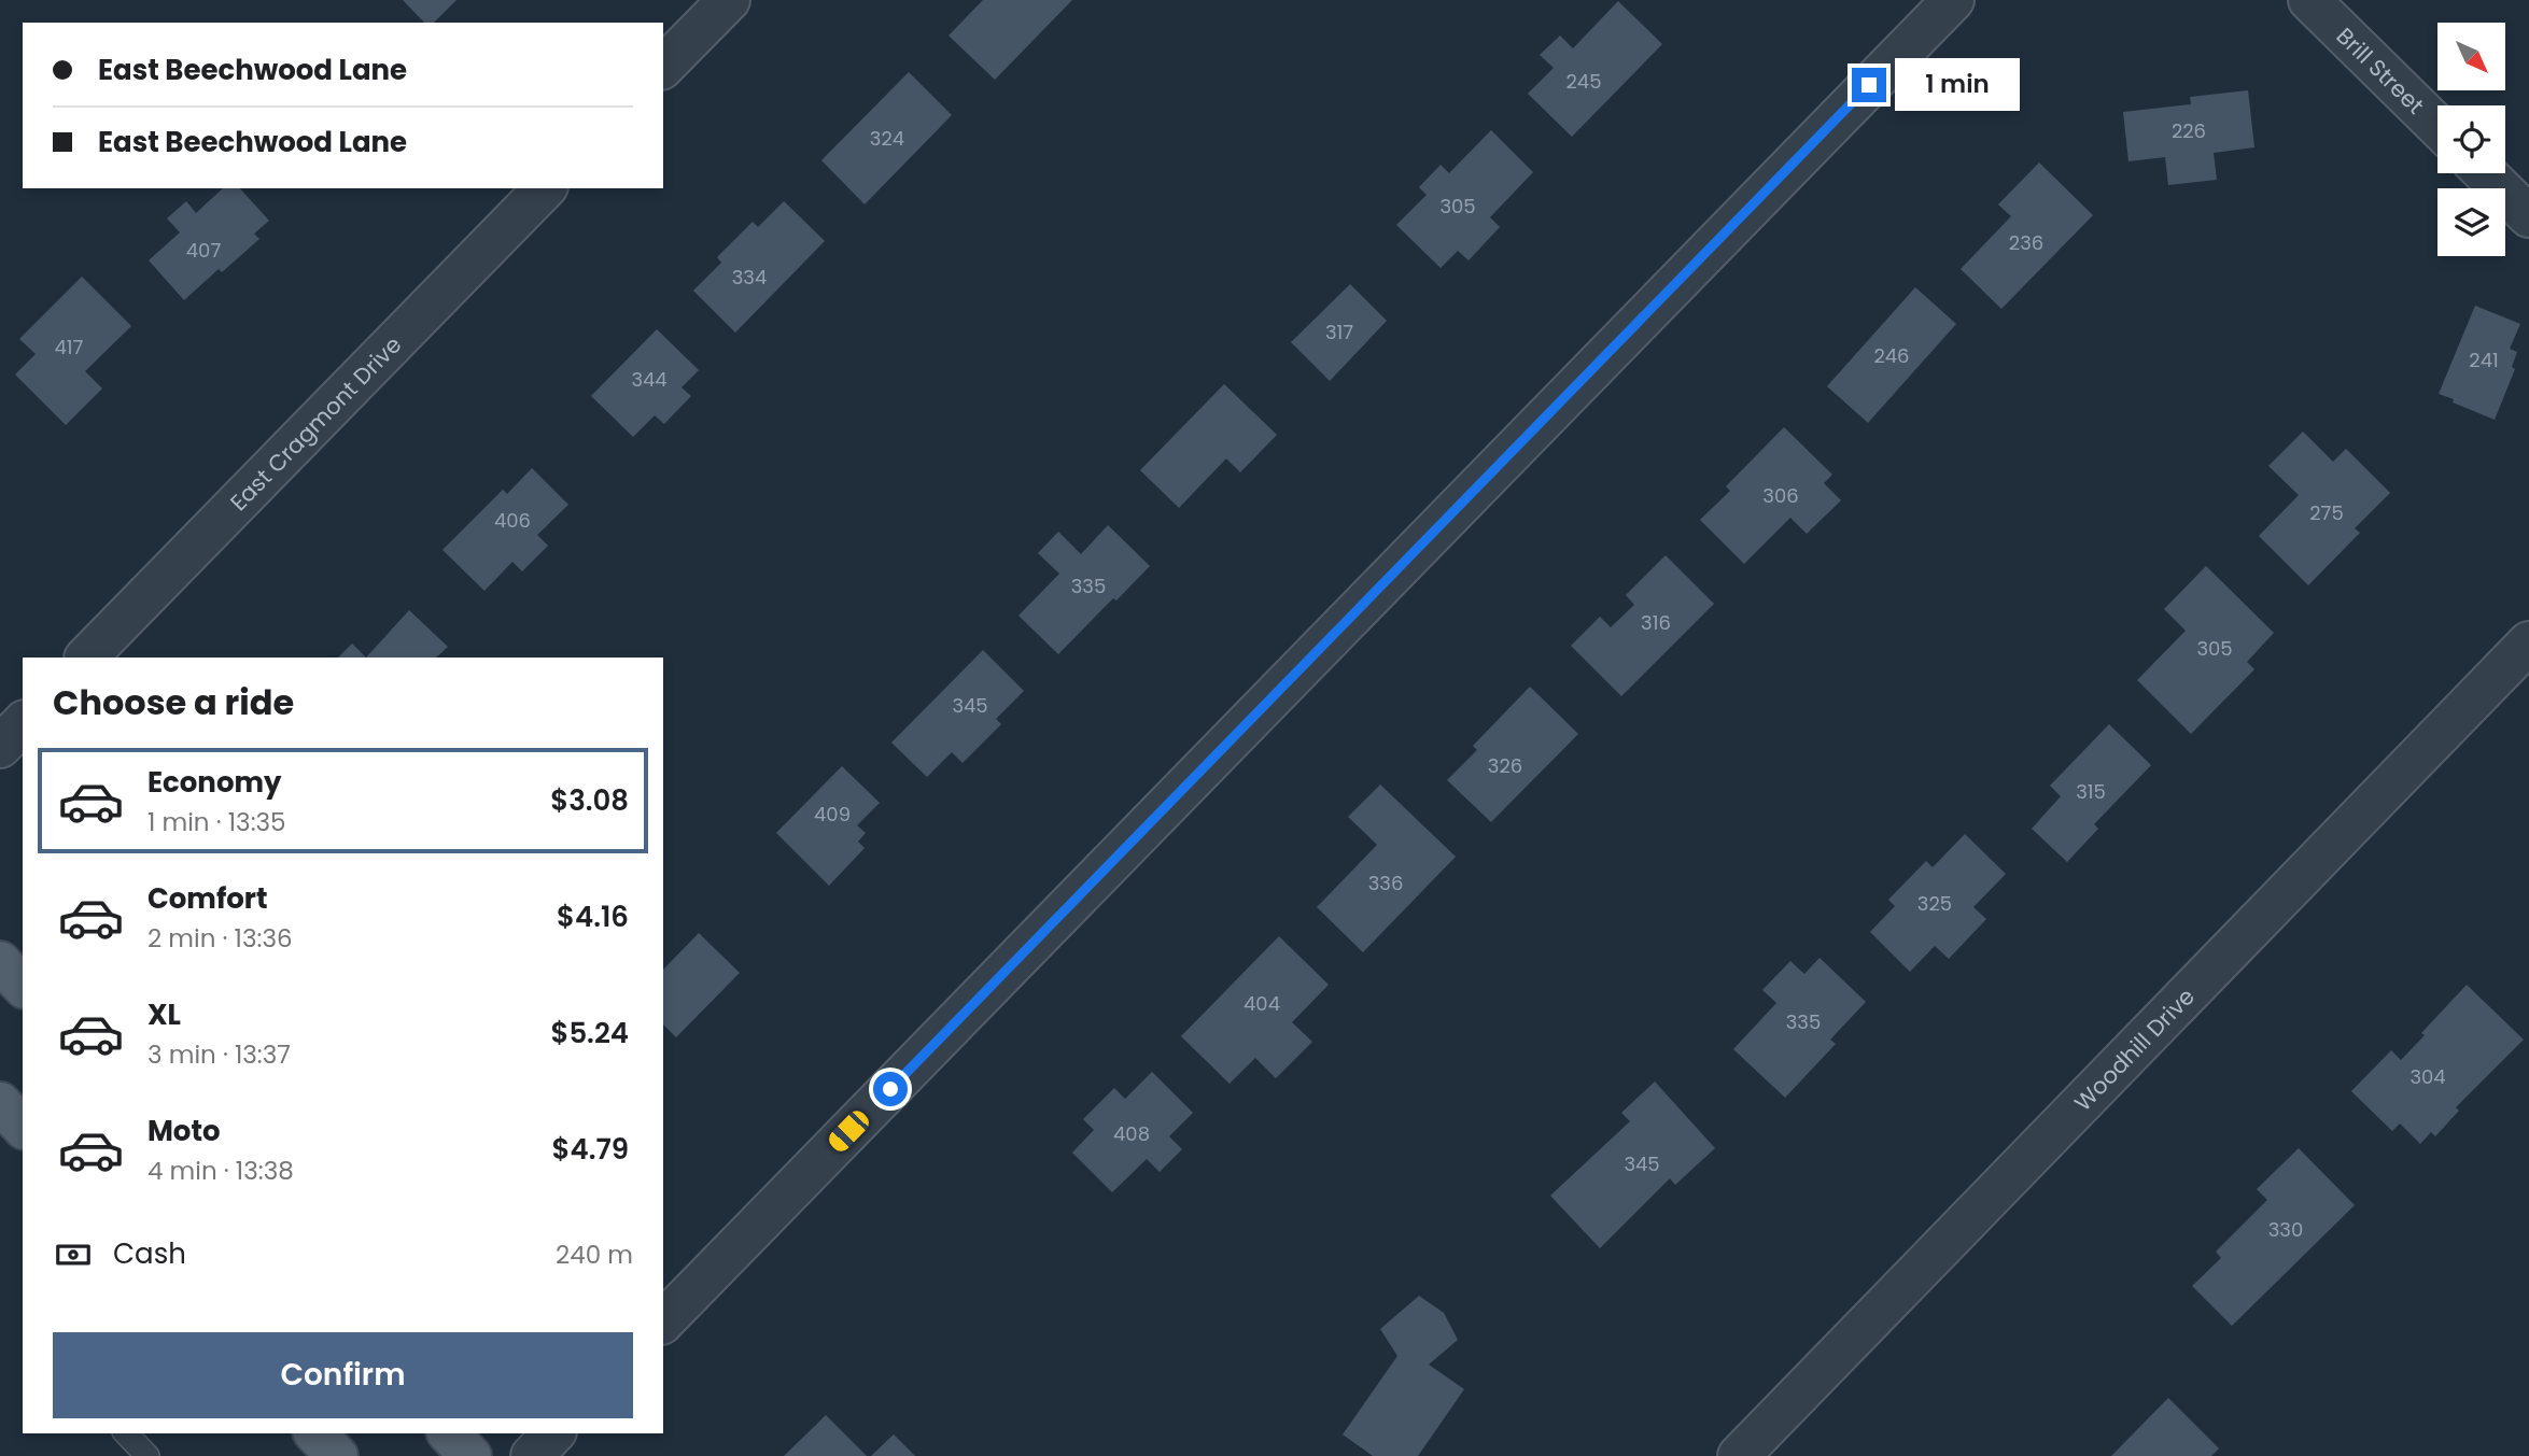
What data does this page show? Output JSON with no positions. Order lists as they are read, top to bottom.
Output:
{
  "streets": {
    "street": ["Brill Street", "East Cragmont Drive", "Woodhill Drive"]
  },
  "house_numbers": [
    "245",
    "226",
    "324",
    "305",
    "236",
    "407",
    "334",
    "317",
    "417",
    "246",
    "241",
    "344",
    "306",
    "275",
    "406",
    "335",
    "316",
    "305",
    "345",
    "326",
    "315",
    "409",
    "336",
    "325",
    "404",
    "335",
    "304",
    "408",
    "345",
    "330"
  ],
  "north": "bottom right",
  "page": {
    "banner": ["East Beechwood Lane", "East Beechwood Lane"],
    "bubble": "1 min",
    "heading": "Choose a ride",
    "list": [
      {
        "name": "Economy",
        "note": "1 min · 13:35",
        "value": "$3.08"
      },
      {
        "name": "Comfort",
        "note": "2 min · 13:36",
        "value": "$4.16"
      },
      {
        "name": "XL",
        "note": "3 min · 13:37",
        "value": "$5.24"
      },
      {
        "name": "Moto",
        "note": "4 min · 13:38",
        "value": "$4.79"
      }
    ],
    "pay": ["Cash", "240 m"],
    "buttons": "Confirm"
  }
}
